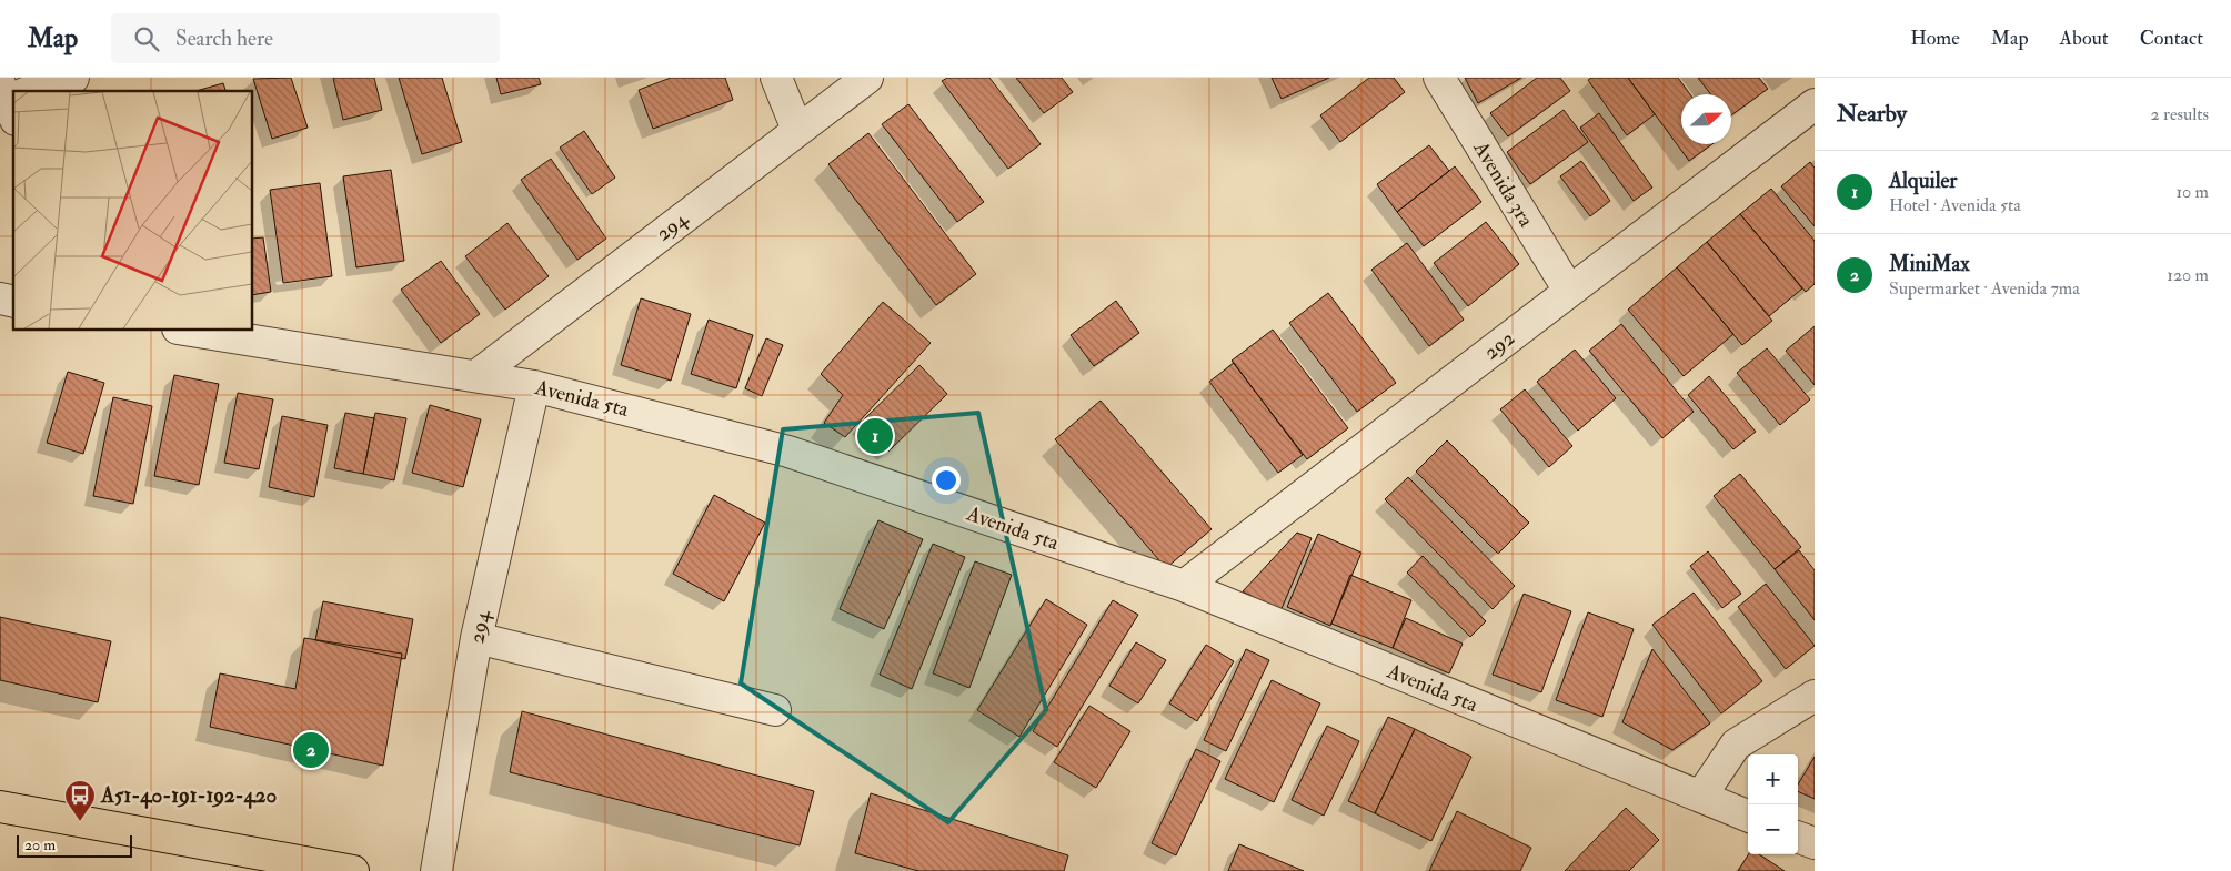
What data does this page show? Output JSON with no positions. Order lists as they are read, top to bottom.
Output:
{
  "streets": {
    "street": [
      "Avenida 3ra",
      "294",
      "292",
      "Avenida 5ta"
    ]
  },
  "crossings": [
    ["Avenida 3ra", "292"],
    ["294", "Avenida 5ta"],
    ["292", "Avenida 5ta"]
  ],
  "places": {
    "bus stop": ["A51-40-191-192-420"]
  },
  "scale_bar": "20 m",
  "north": "right",
  "page": {
    "header": "Map",
    "search": "Search here",
    "nav": [
      "Home",
      "Map",
      "About",
      "Contact"
    ],
    "heading": ["Nearby", "2 results"],
    "list": [
      {
        "mark": "1",
        "name": "Alquiler",
        "note": "Hotel · Avenida 5ta",
        "value": "10 m"
      },
      {
        "mark": "2",
        "name": "MiniMax",
        "note": "Supermarket · Avenida 7ma",
        "value": "120 m"
      }
    ],
    "pins": ["1", "2"],
    "map_buttons": ["+", "−"],
    "scale": "20 m"
  }
}
